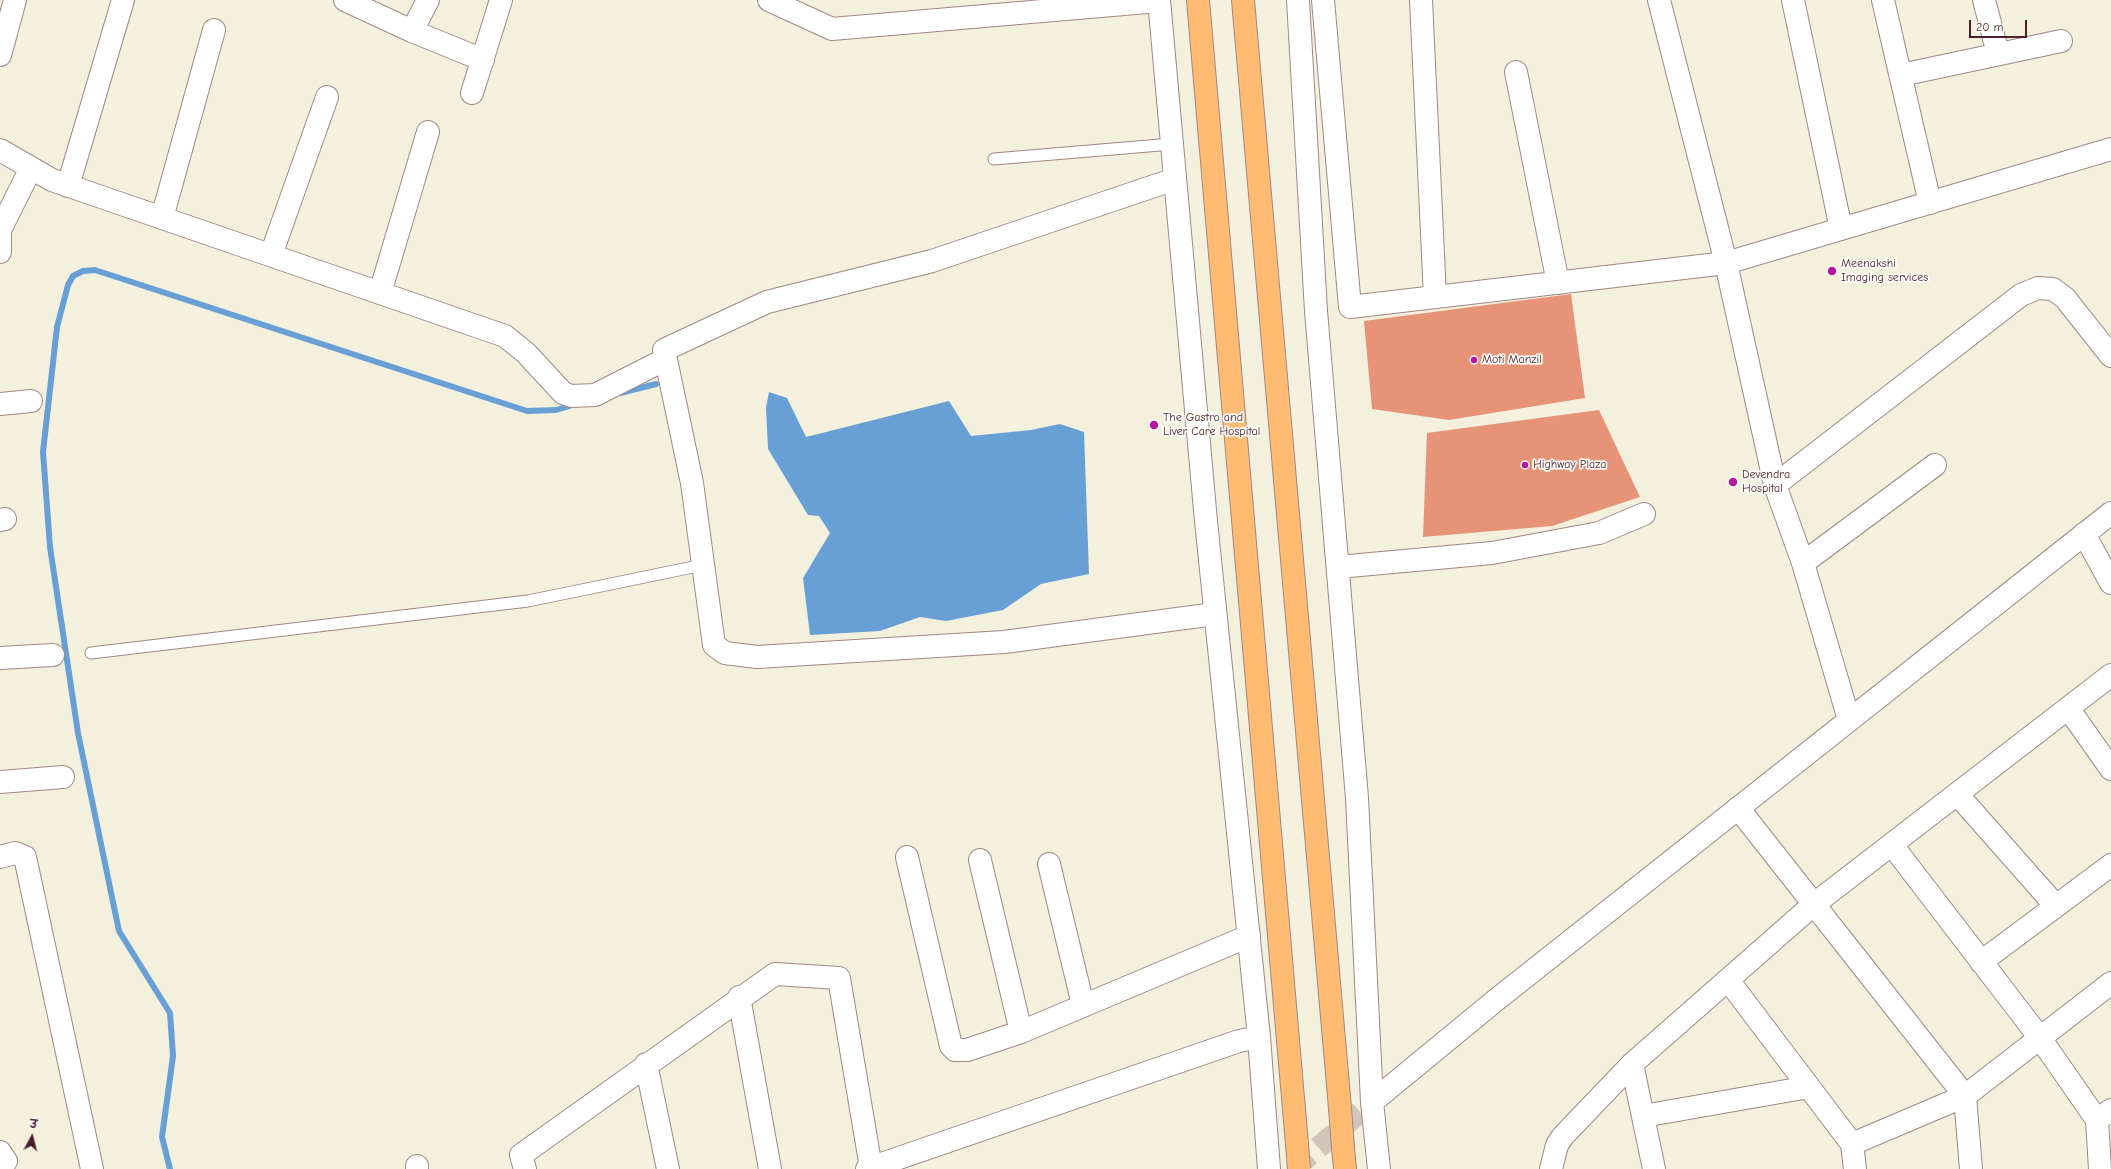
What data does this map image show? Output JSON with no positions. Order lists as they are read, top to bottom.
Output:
{
  "places": [
    "Meenakshi Imaging services",
    "Moti Manzil",
    "The Gastro and Liver Care Hospital",
    "Highway Plaza",
    "Devendra Hospital"
  ],
  "scale_bar": "20 m",
  "north": "top"
}
